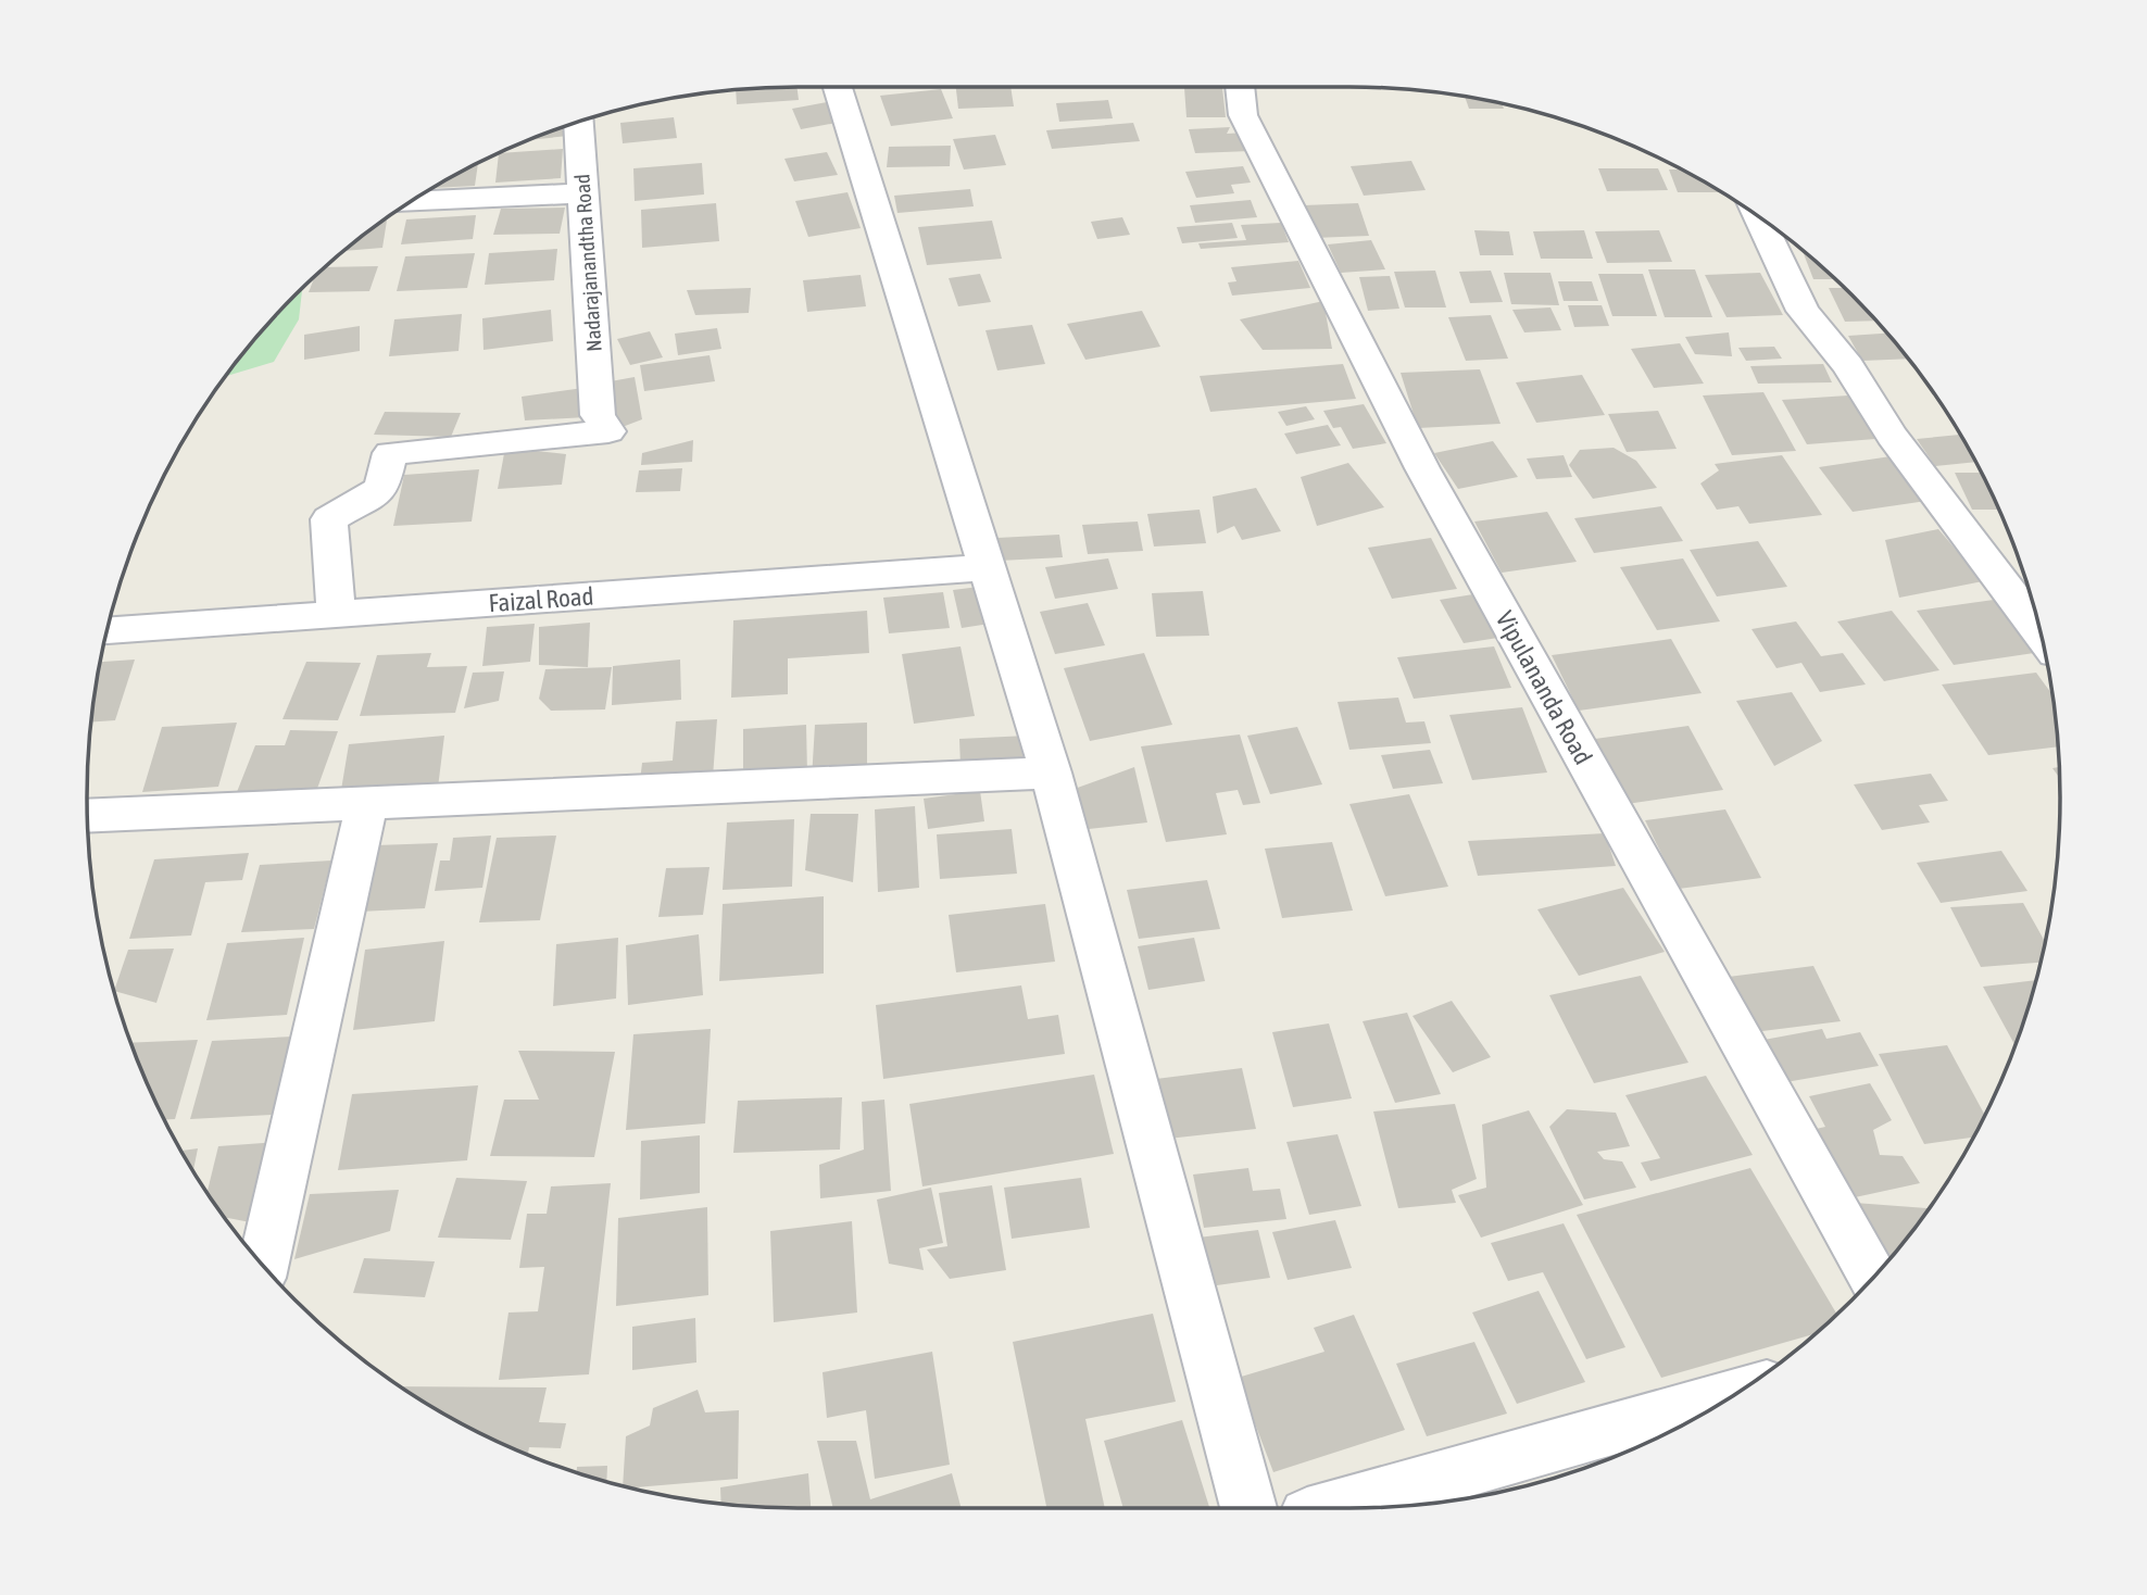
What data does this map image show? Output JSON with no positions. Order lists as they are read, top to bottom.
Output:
{
  "streets": {
    "street": ["Nadarajanandtha Road", "Faizal Road", "Vipulananda Road"]
  },
  "crossings": [
    ["Nadarajanandtha Road", "Faizal Road"]
  ]
}
